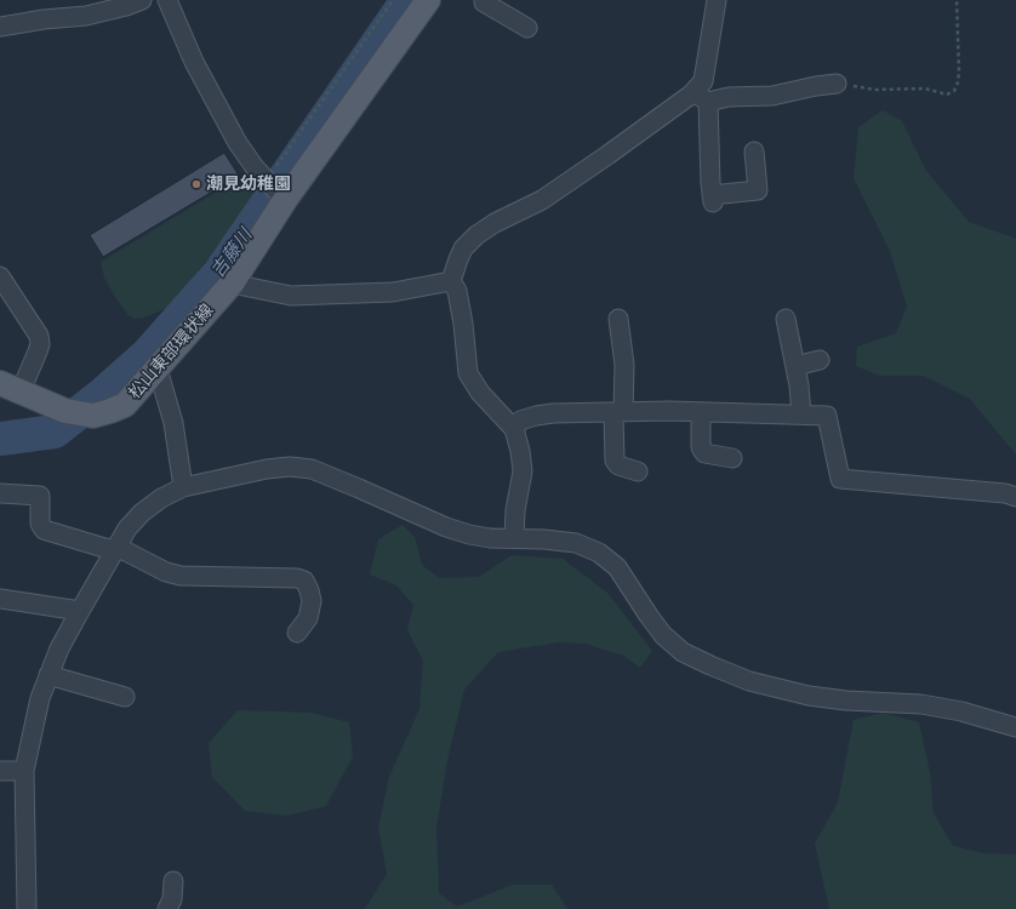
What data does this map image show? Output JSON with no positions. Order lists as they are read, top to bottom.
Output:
{
  "streets": {
    "main road": ["松山東部環状線"]
  },
  "water": ["吉藤川"],
  "places": ["潮見幼稚園"]
}
